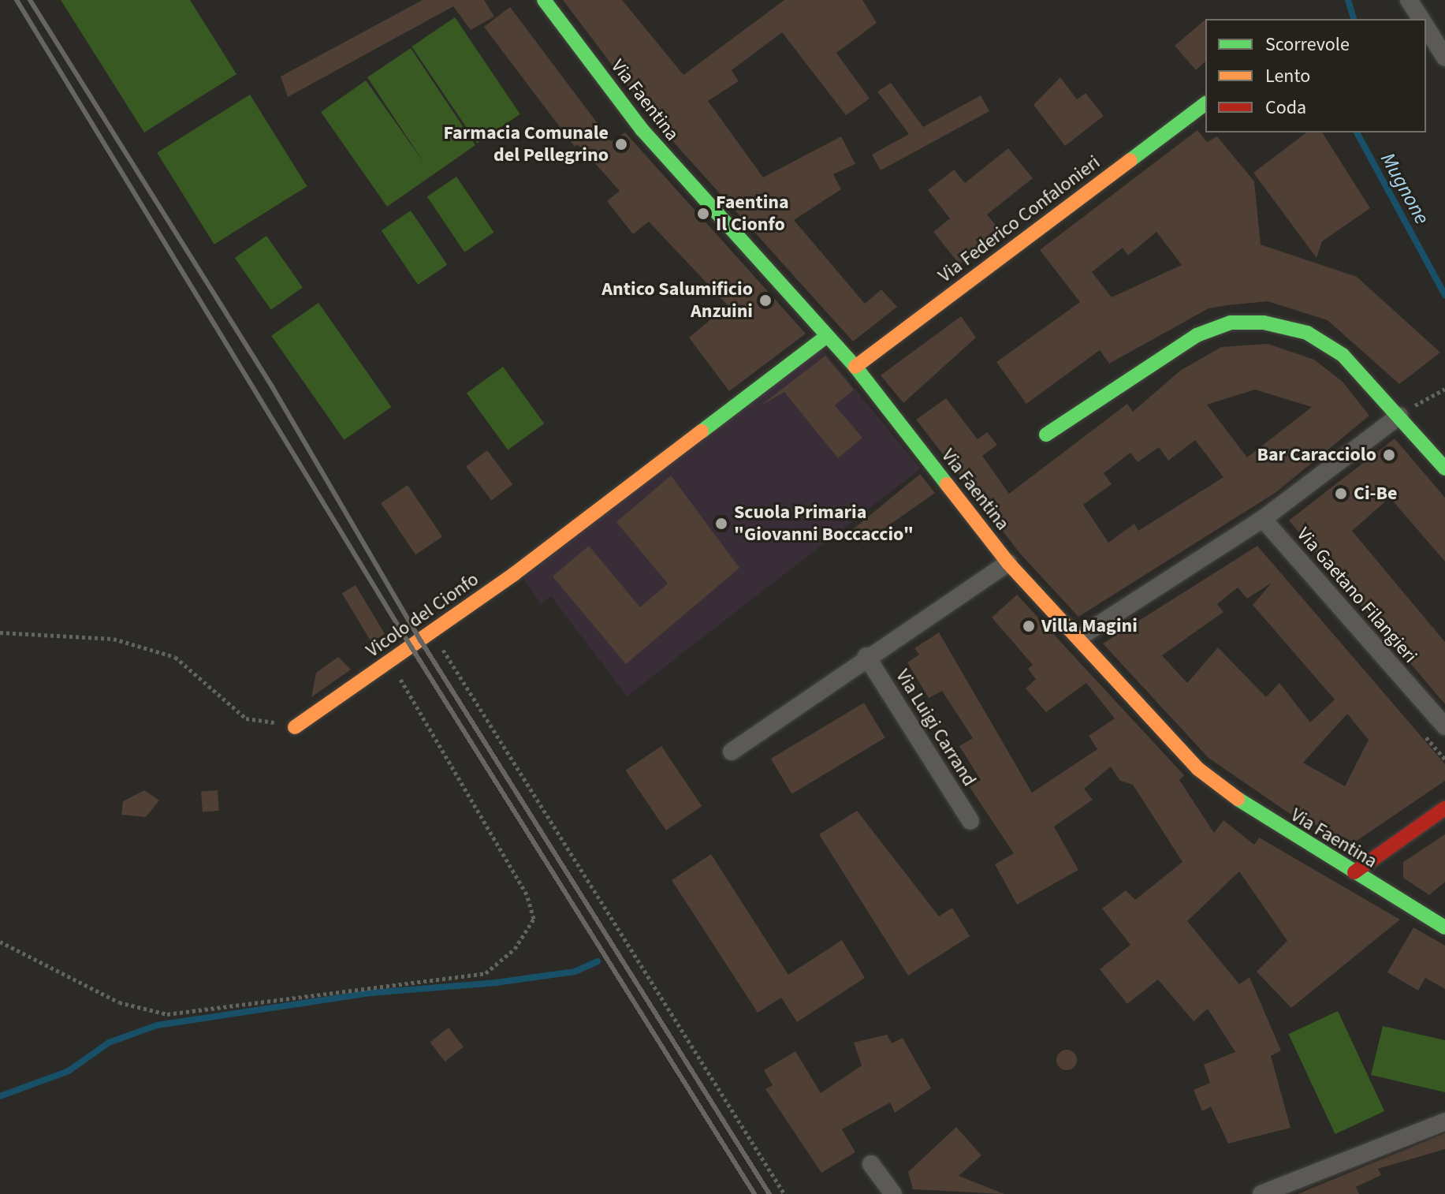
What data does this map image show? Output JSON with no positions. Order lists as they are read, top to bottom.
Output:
{
  "streets": {
    "street": [
      "Via Faentina",
      "Via Federico Confalonieri",
      "Via Gaetano Filangieri",
      "Vicolo del Cionfo",
      "Via Luigi Carrand"
    ]
  },
  "crossings": [
    ["Via Faentina", "Via Federico Confalonieri"],
    ["Via Faentina", "Vicolo del Cionfo"]
  ],
  "water": ["Mugnone"],
  "places": [
    "Farmacia Comunale del Pellegrino",
    "Faentina Il Cionfo",
    "Antico Salumificio Anzuini",
    "Bar Caracciolo",
    "Ci-Be",
    "Scuola Primaria \"Giovanni Boccaccio\"",
    "Villa Magini"
  ],
  "legend": ["Scorrevole", "Lento", "Coda"]
}
